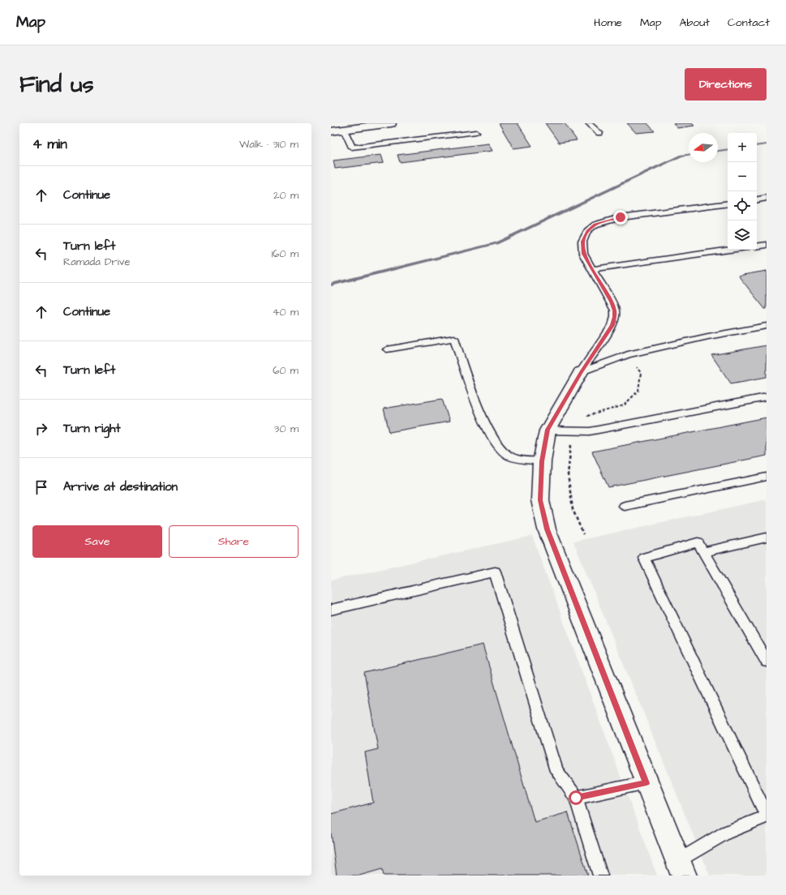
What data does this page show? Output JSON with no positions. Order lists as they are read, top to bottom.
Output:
{
  "north": "left",
  "page": {
    "header": "Map",
    "nav": [
      "Home",
      "Map",
      "About",
      "Contact"
    ],
    "buttons": [
      "Directions",
      ["Save", "Share"]
    ],
    "title": "Find us",
    "heading": ["4 min", "Walk · 310 m"],
    "map_buttons": ["+", "−"],
    "list": [
      ["Continue", "20 m"],
      ["Turn left", "Ramada Drive", "160 m"],
      ["Continue", "40 m"],
      ["Turn left", "60 m"],
      ["Turn right", "30 m"],
      "Arrive at destination"
    ]
  }
}
